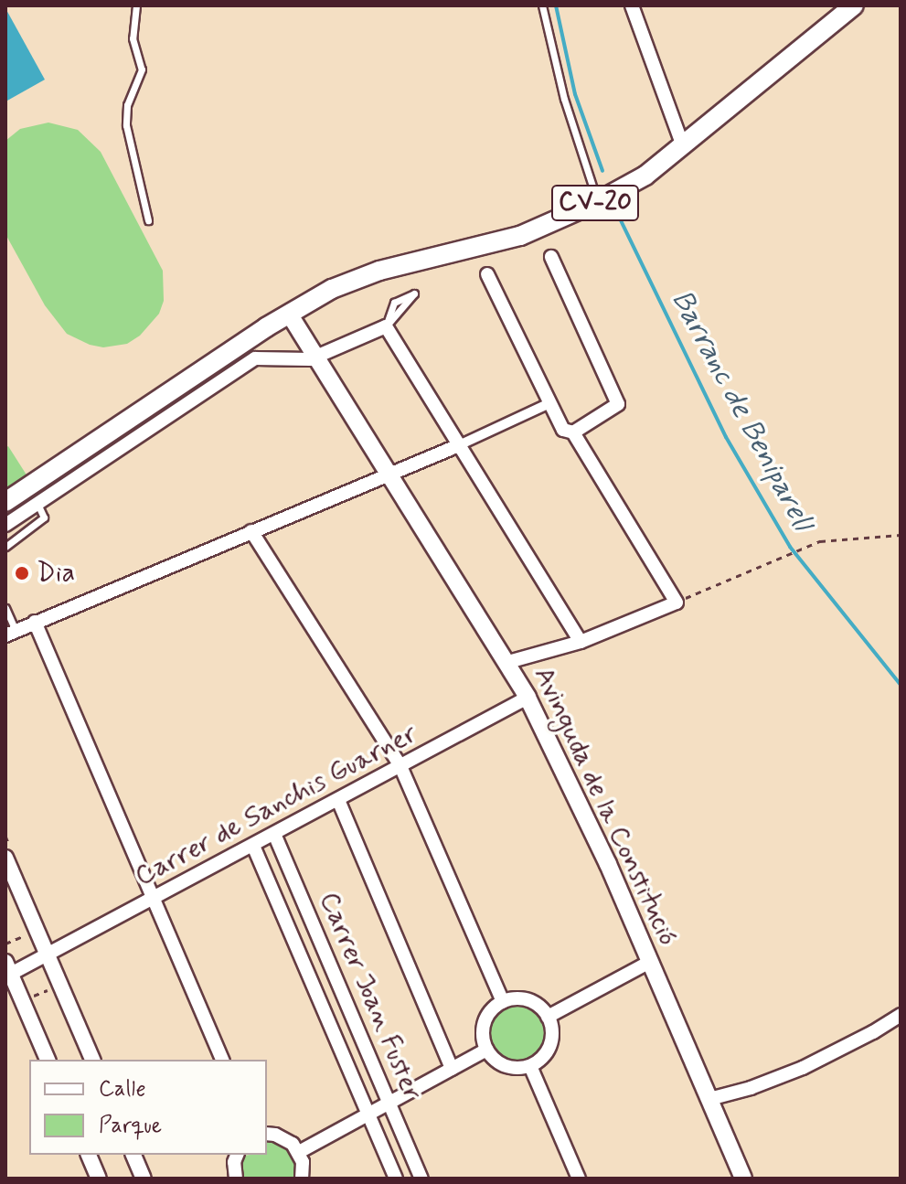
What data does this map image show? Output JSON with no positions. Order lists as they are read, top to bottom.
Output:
{
  "streets": {
    "main road": ["CV-20", "Avinguda de la Constitució"],
    "street": ["Carrer de Sanchis Guarner", "Carrer Joan Fuster"]
  },
  "crossings": [
    ["CV-20", "Avinguda de la Constitució"],
    ["Carrer de Sanchis Guarner", "Avinguda de la Constitució"],
    ["Carrer de Sanchis Guarner", "Carrer Joan Fuster"]
  ],
  "water": ["Barranc de Beniparell"],
  "places": ["Dia"],
  "legend": ["Calle", "Parque"]
}
